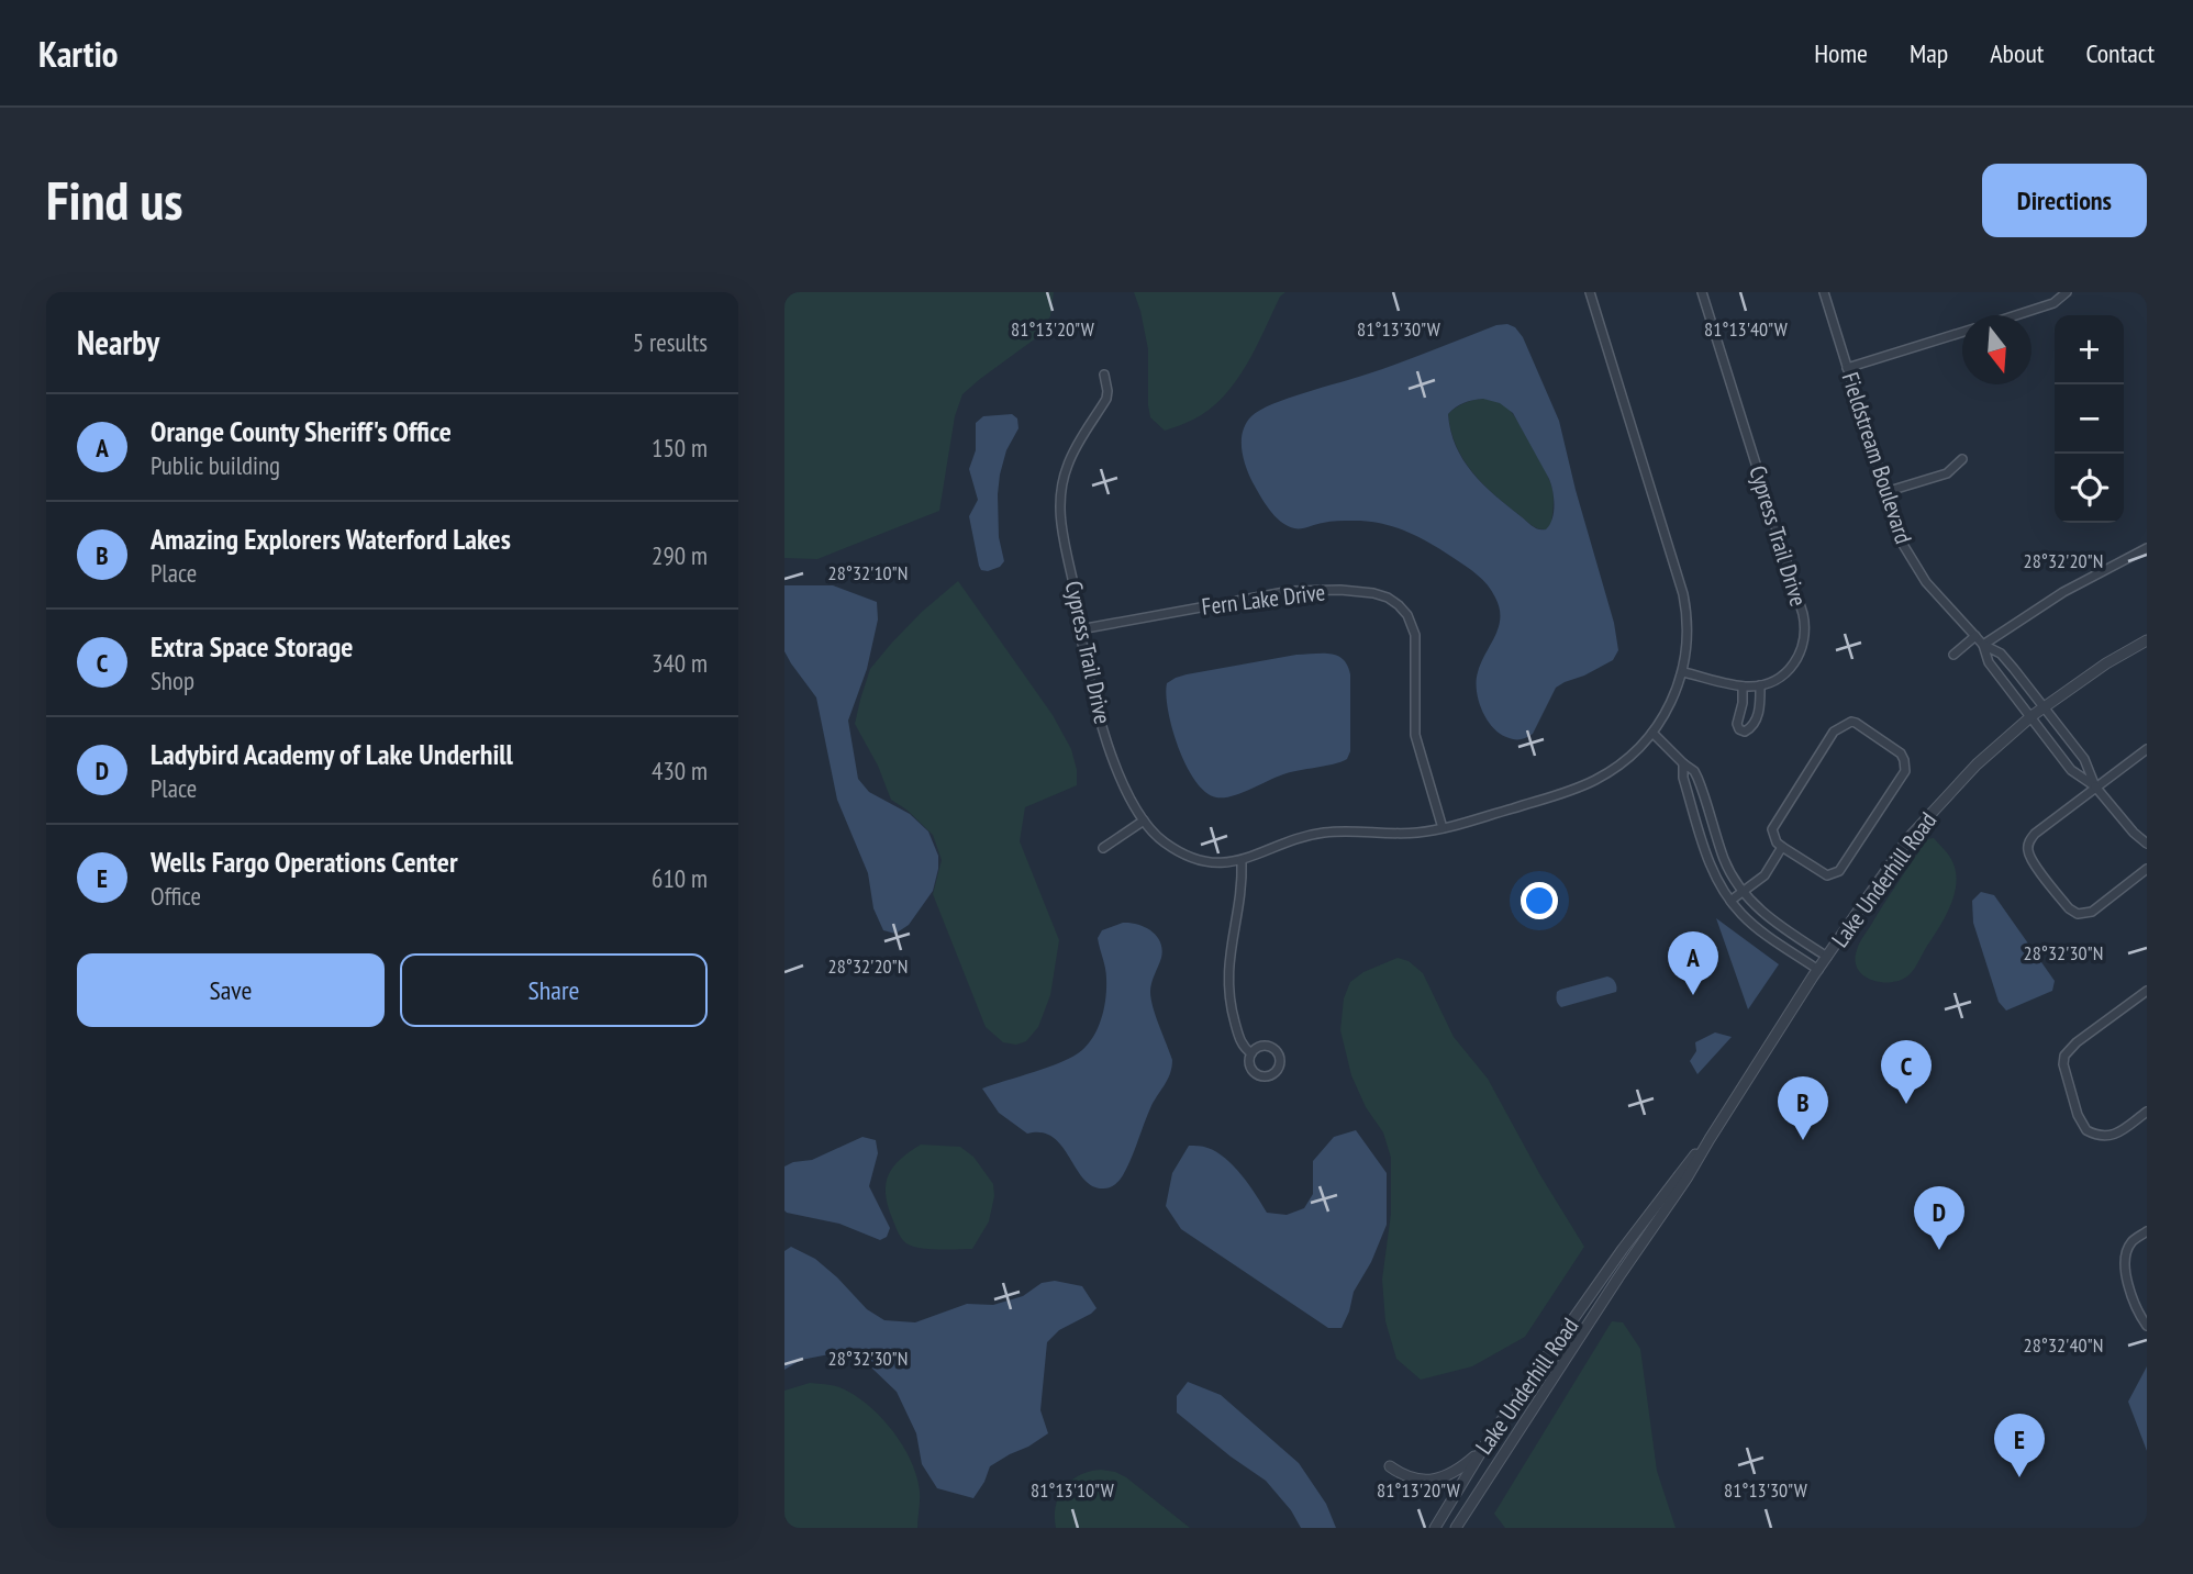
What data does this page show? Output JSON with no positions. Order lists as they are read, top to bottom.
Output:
{
  "streets": {
    "street": [
      "Fieldstream Boulevard",
      "Cypress Trail Drive",
      "Fern Lake Drive",
      "Lake Underhill Road"
    ]
  },
  "crossings": [
    ["Fieldstream Boulevard", "Lake Underhill Road"],
    ["Cypress Trail Drive", "Fern Lake Drive"]
  ],
  "north": "bottom",
  "page": {
    "header": "Kartio",
    "nav": [
      "Home",
      "Map",
      "About",
      "Contact"
    ],
    "buttons": [
      "Directions",
      ["Save", "Share"]
    ],
    "title": "Find us",
    "heading": ["Nearby", "5 results"],
    "map_buttons": ["+", "−"],
    "list": [
      {
        "mark": "A",
        "name": "Orange County Sheriff's Office",
        "note": "Public building",
        "value": "150 m"
      },
      {
        "mark": "B",
        "name": "Amazing Explorers Waterford Lakes",
        "note": "Place",
        "value": "290 m"
      },
      {
        "mark": "C",
        "name": "Extra Space Storage",
        "note": "Shop",
        "value": "340 m"
      },
      {
        "mark": "D",
        "name": "Ladybird Academy of Lake Underhill",
        "note": "Place",
        "value": "430 m"
      },
      {
        "mark": "E",
        "name": "Wells Fargo Operations Center",
        "note": "Office",
        "value": "610 m"
      }
    ],
    "pins": [
      "A",
      "C",
      "B",
      "D",
      "E"
    ]
  },
  "coordinates": [
    "81°13'20\"W",
    "81°13'30\"W",
    "81°13'40\"W",
    "28°32'20\"N",
    "28°32'10\"N",
    "28°32'30\"N",
    "28°32'40\"N",
    "81°13'10\"W"
  ]
}
